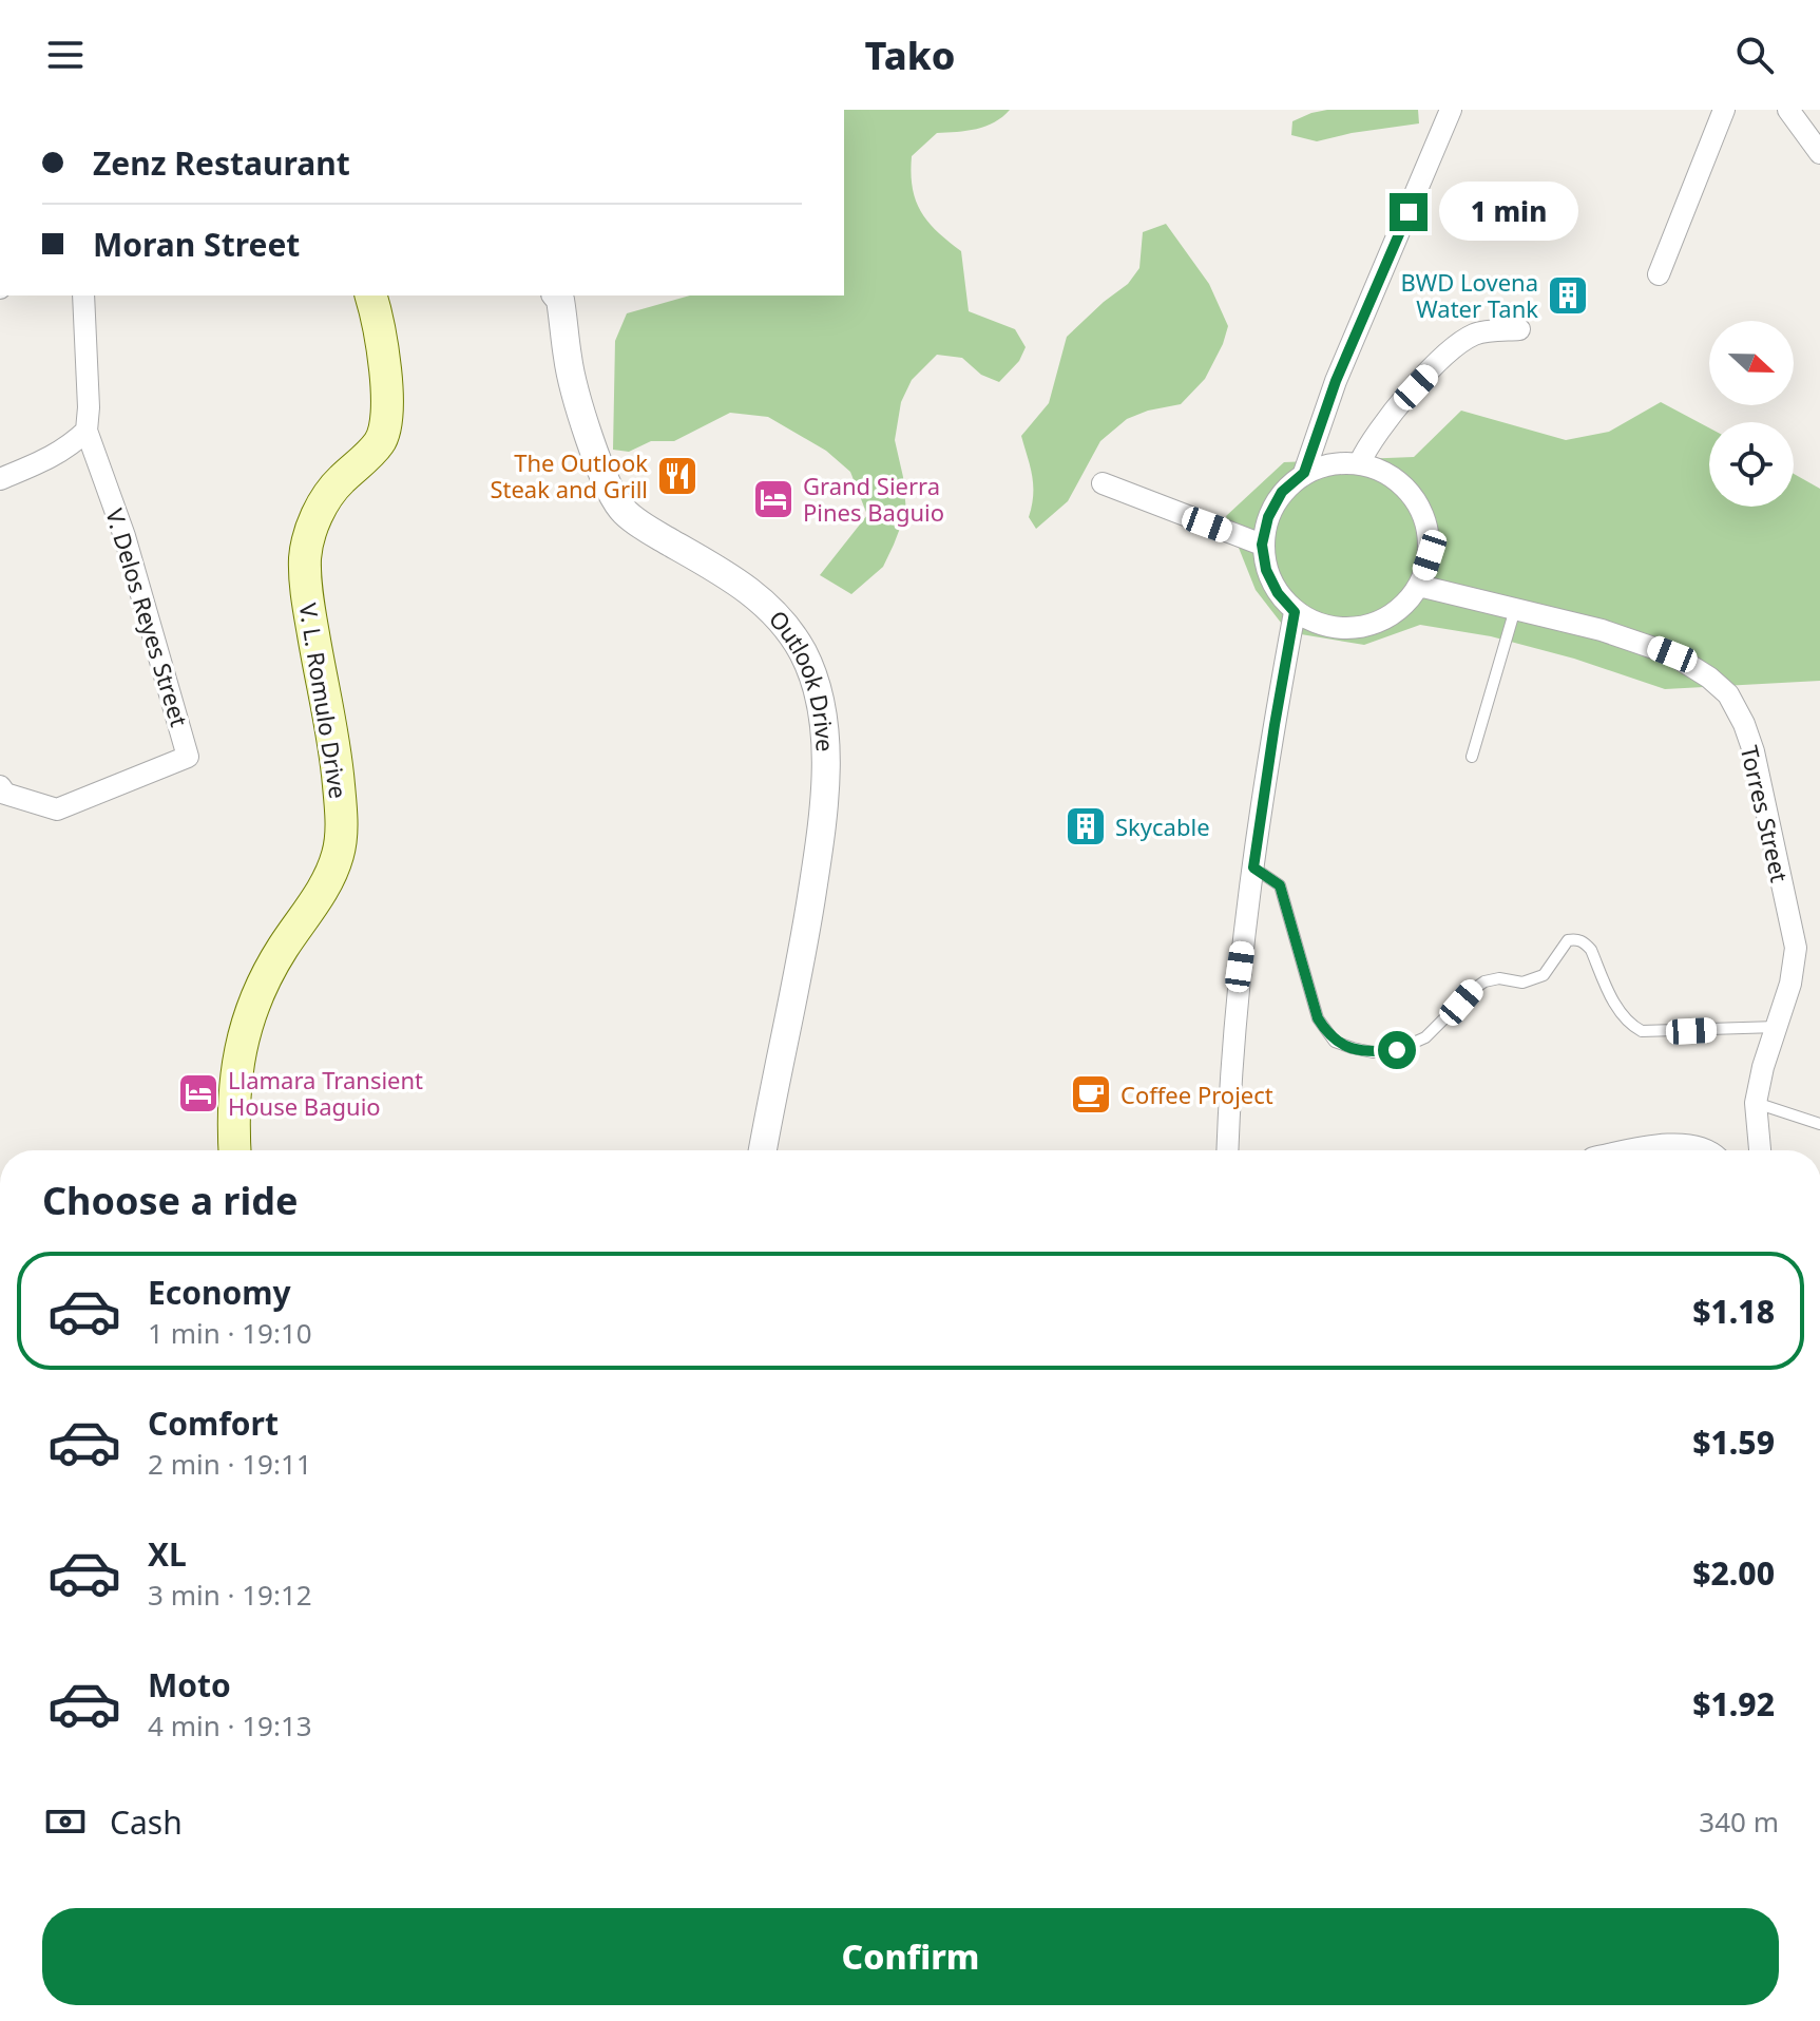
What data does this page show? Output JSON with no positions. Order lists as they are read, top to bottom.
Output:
{
  "streets": {
    "main road": ["V. L. Romulo Drive"],
    "street": ["V. Delos Reyes Street", "Outlook Drive", "Torres Street"]
  },
  "places": {
    "building": ["BWD Lovena Water Tank", "Skycable"],
    "restaurant": ["The Outlook Steak and Grill"],
    "hotel": ["Grand Sierra Pines Baguio", "Llamara Transient House Baguio"],
    "cafe": ["Coffee Project"]
  },
  "north": "right",
  "page": {
    "header": "Tako",
    "banner": ["Zenz Restaurant", "Moran Street"],
    "bubble": "1 min",
    "heading": "Choose a ride",
    "list": [
      {
        "name": "Economy",
        "note": "1 min · 19:10",
        "value": "$1.18"
      },
      {
        "name": "Comfort",
        "note": "2 min · 19:11",
        "value": "$1.59"
      },
      {
        "name": "XL",
        "note": "3 min · 19:12",
        "value": "$2.00"
      },
      {
        "name": "Moto",
        "note": "4 min · 19:13",
        "value": "$1.92"
      }
    ],
    "pay": ["Cash", "340 m"],
    "buttons": "Confirm"
  }
}
